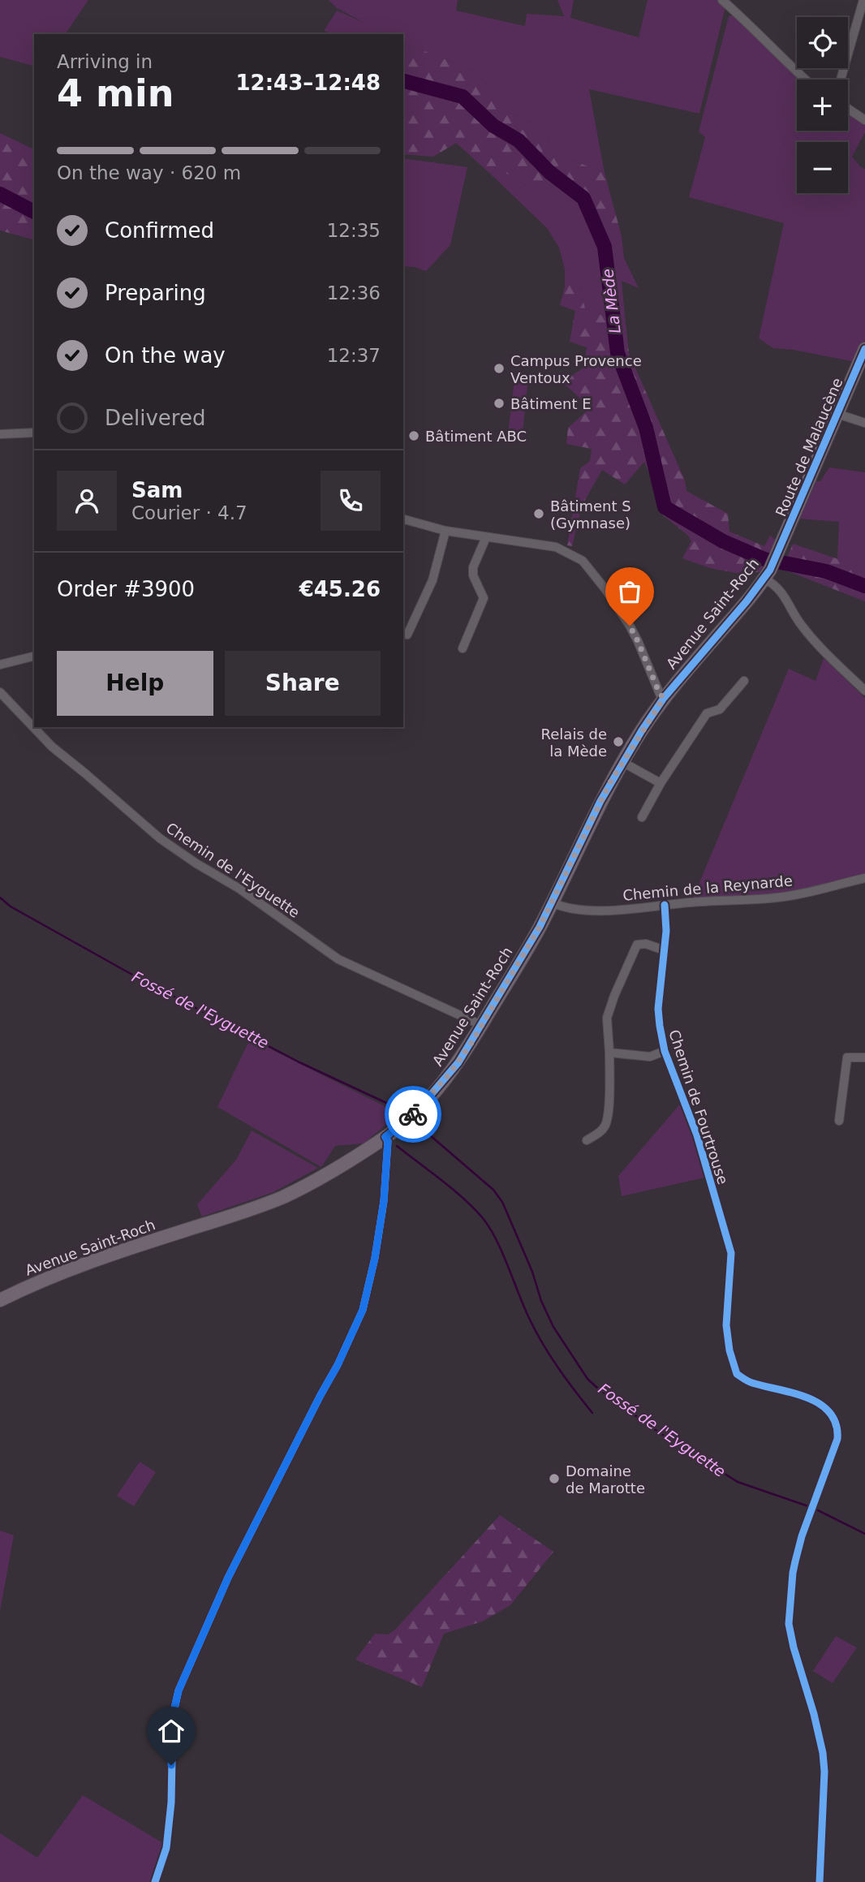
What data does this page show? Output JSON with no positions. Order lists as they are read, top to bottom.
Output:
{
  "streets": {
    "main road": ["Route de Malaucène", "Avenue Saint-Roch"],
    "street": ["Chemin de l'Eyguette", "Chemin de la Reynarde", "Chemin de Fourtrouse"]
  },
  "crossings": [
    ["Route de Malaucène", "Avenue Saint-Roch"],
    ["Avenue Saint-Roch", "Chemin de l'Eyguette"],
    ["Avenue Saint-Roch", "Chemin de la Reynarde"],
    ["Chemin de la Reynarde", "Chemin de Fourtrouse"]
  ],
  "water": ["La Mède", "Fossé de l'Eyguette"],
  "places": [
    "Campus Provence Ventoux",
    "Bâtiment E",
    "Bâtiment ABC",
    "Bâtiment S (Gymnase)",
    "Relais de la Mède",
    "Domaine de Marotte"
  ],
  "page": {
    "map_buttons": ["+", "−"],
    "heading": ["4 min", "Arriving in", "12:43–12:48"],
    "panel": [
      "Sam",
      "Courier · 4.7",
      "Order #3900",
      "€45.26"
    ],
    "bar": "On the way · 620 m",
    "list": [
      ["Confirmed", "12:35"],
      ["Preparing", "12:36"],
      ["On the way", "12:37"],
      "Delivered"
    ],
    "buttons": ["Help", "Share"]
  }
}
